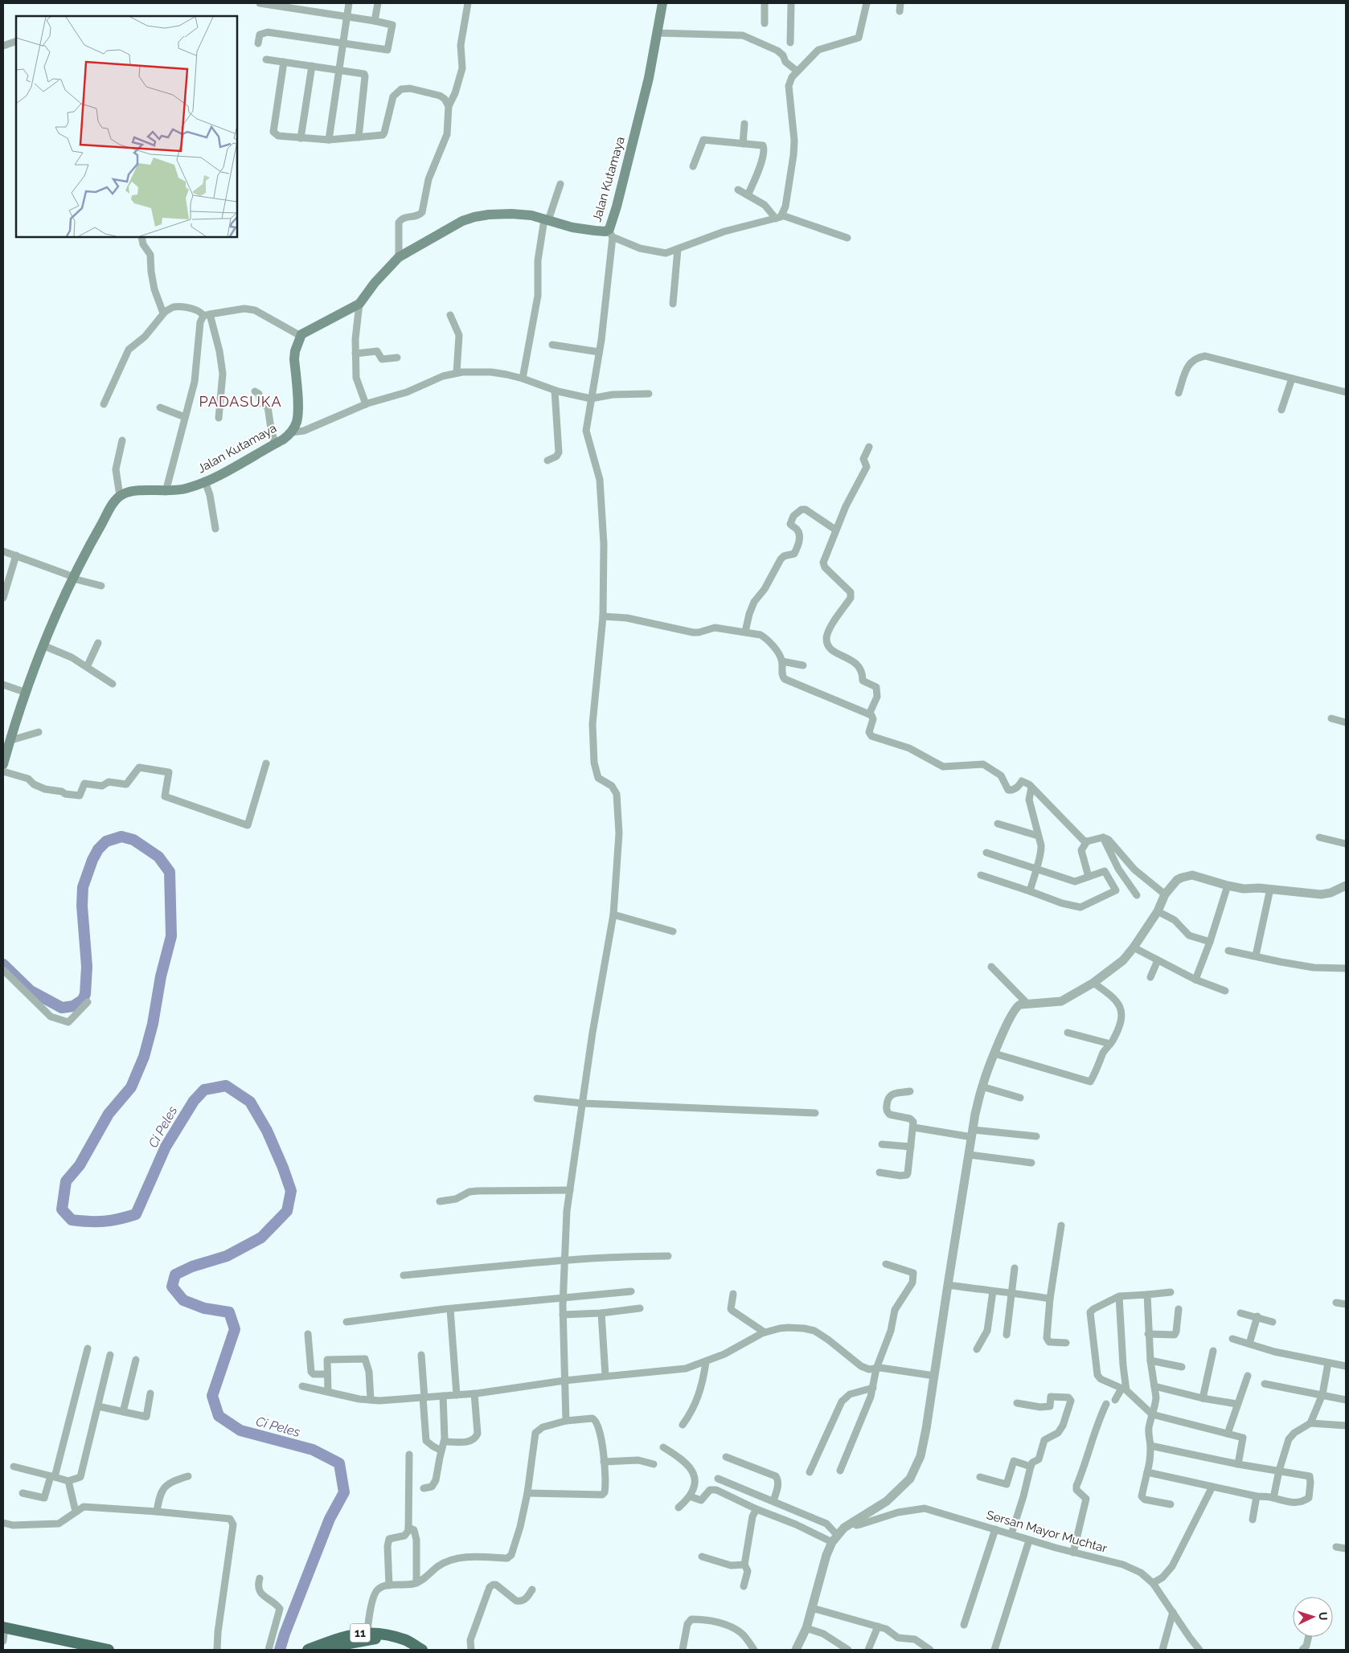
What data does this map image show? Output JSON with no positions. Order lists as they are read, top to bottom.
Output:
{
  "streets": {
    "highway": ["11"],
    "main road": ["Jalan Kutamaya"],
    "street": ["Sersan Mayor Muchtar"]
  },
  "districts": ["PADASUKA"],
  "water": ["Ci Peles"],
  "north": "right"
}
